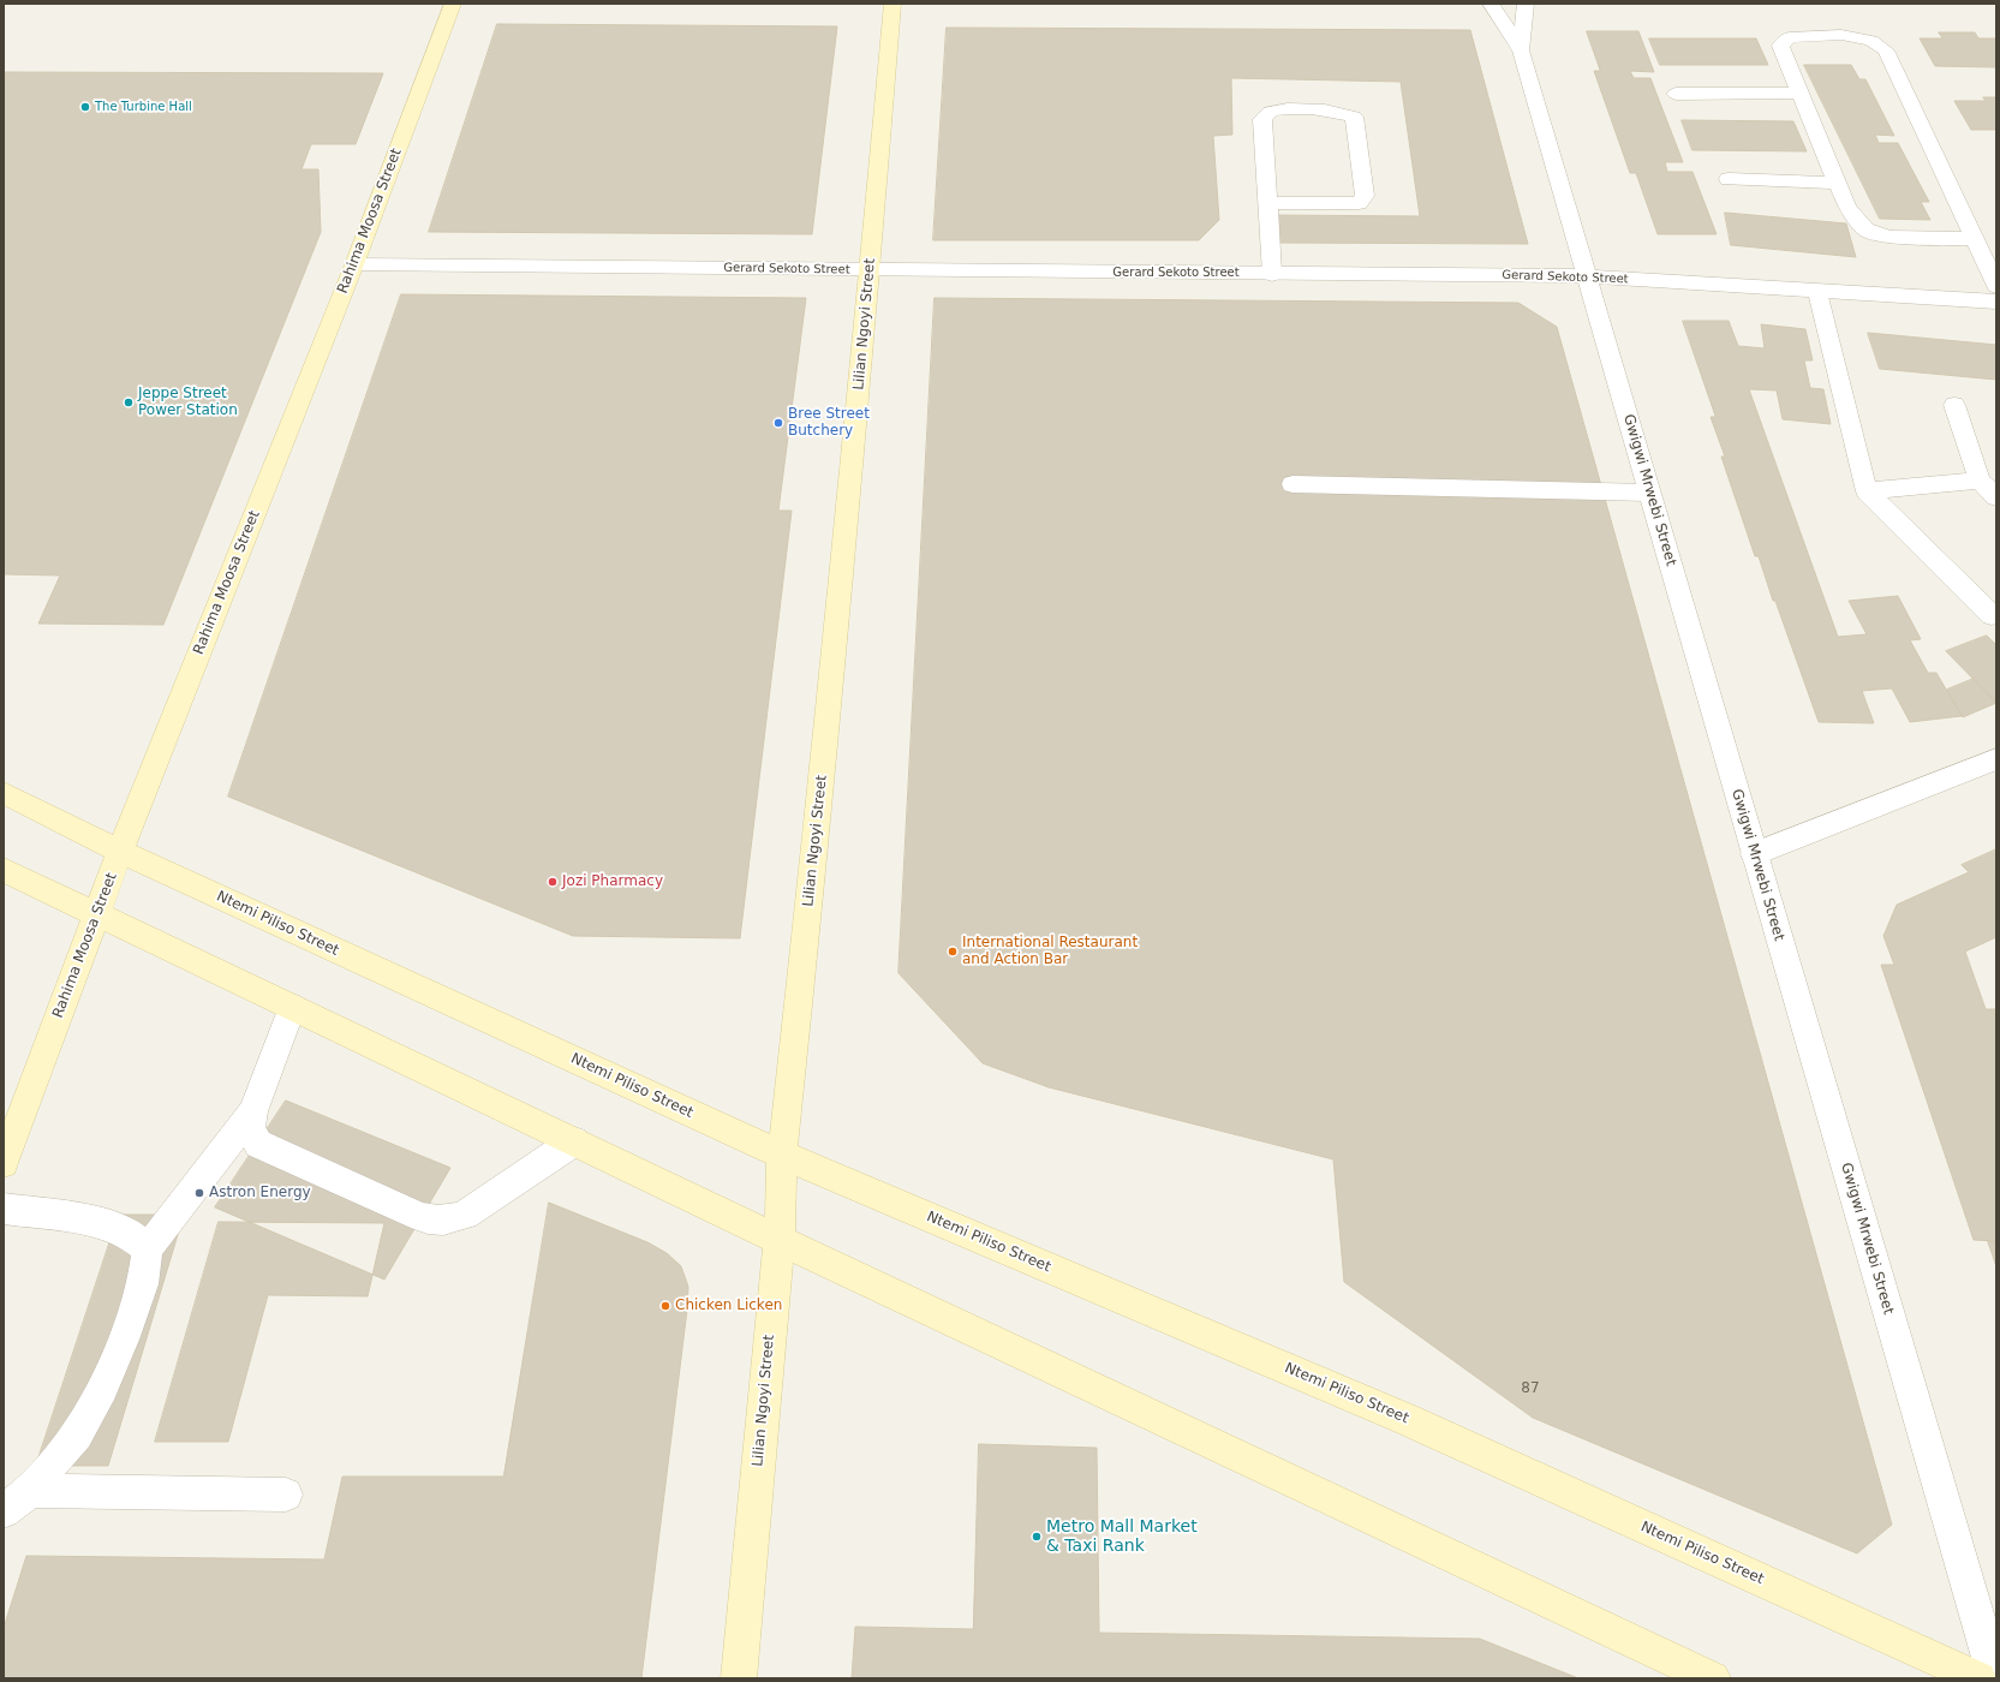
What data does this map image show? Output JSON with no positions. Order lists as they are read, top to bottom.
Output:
{
  "streets": {
    "street": [
      "Rahima Moosa Street",
      "Gerard Sekoto Street",
      "Lilian Ngoyi Street",
      "Gwigwi Mrwebi Street",
      "Ntemi Piliso Street"
    ]
  },
  "crossings": [
    ["Rahima Moosa Street", "Gerard Sekoto Street"],
    ["Rahima Moosa Street", "Ntemi Piliso Street"],
    ["Gerard Sekoto Street", "Lilian Ngoyi Street"],
    ["Gerard Sekoto Street", "Gwigwi Mrwebi Street"],
    ["Lilian Ngoyi Street", "Ntemi Piliso Street"]
  ],
  "places": [
    "The Turbine Hall",
    "Jeppe Street Power Station",
    "Bree Street Butchery",
    "Jozi Pharmacy",
    "International Restaurant and Action Bar",
    "Astron Energy",
    "Chicken Licken",
    "Metro Mall Market & Taxi Rank"
  ],
  "house_numbers": ["87"]
}
